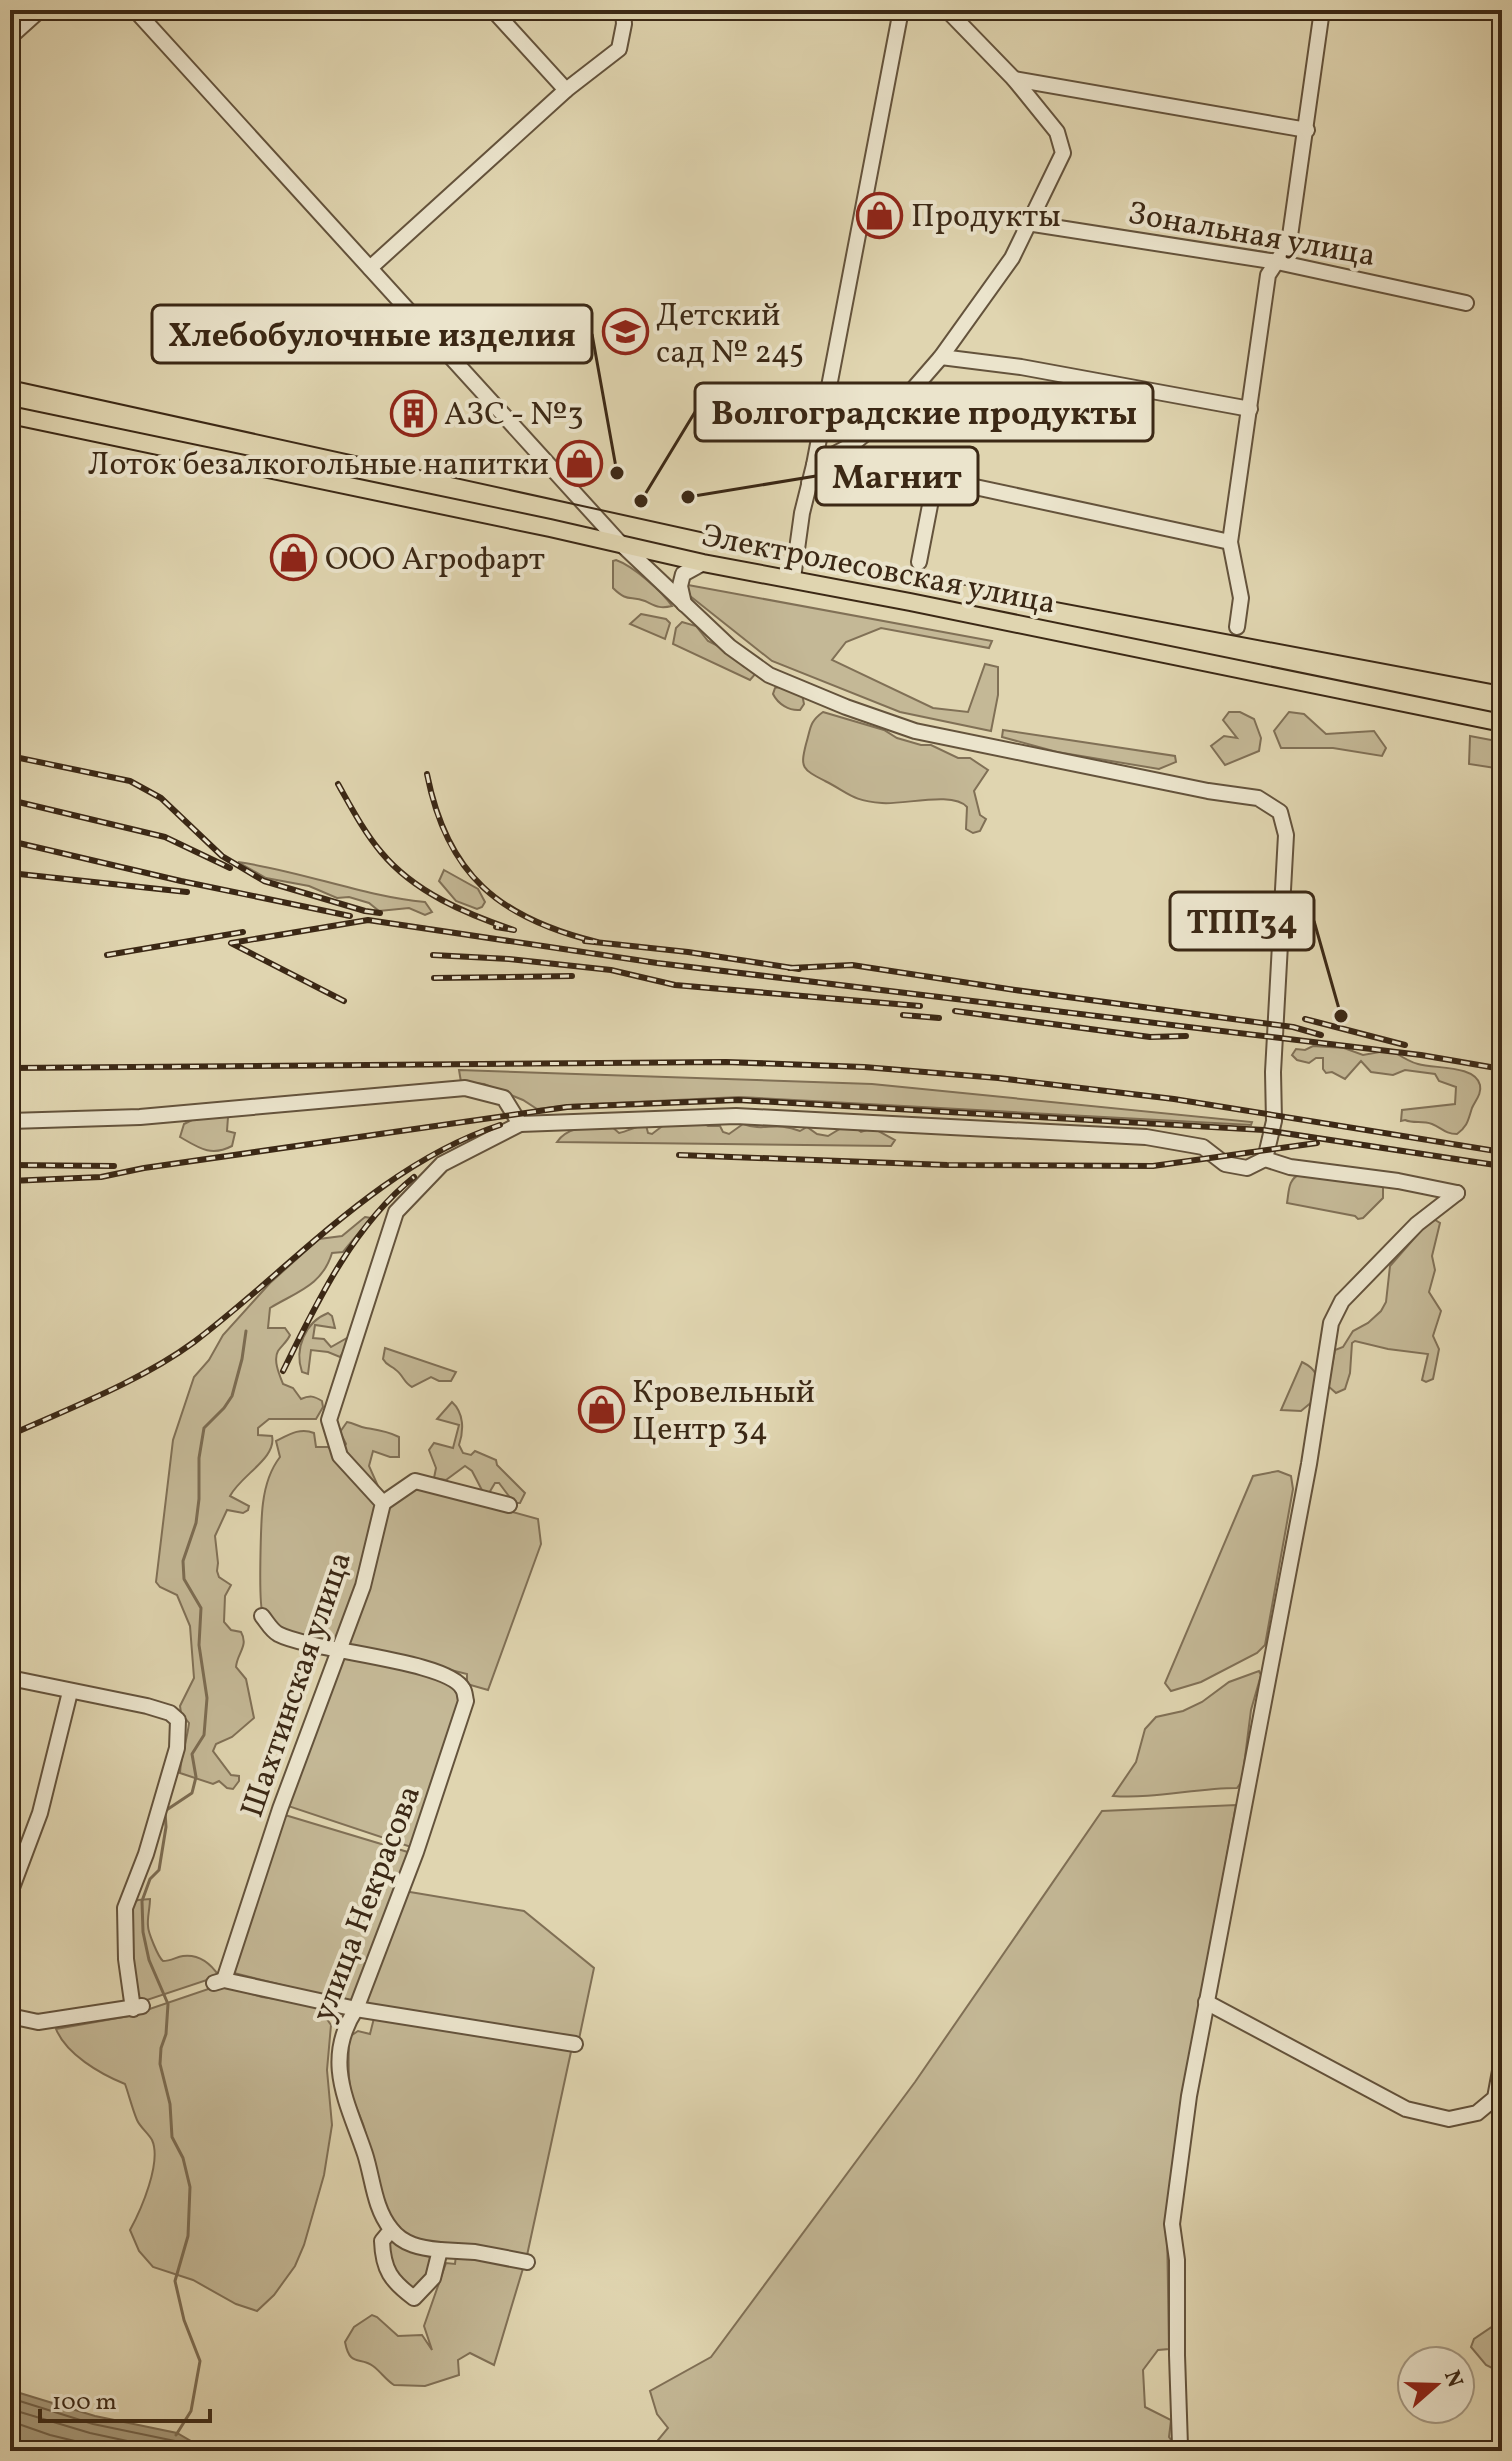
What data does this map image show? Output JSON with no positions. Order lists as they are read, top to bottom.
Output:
{
  "streets": {
    "main road": ["Электролесовская улица"],
    "street": ["Зональная улица", "Шахтинская улица", "улица Некрасова"]
  },
  "crossings": [
    ["Шахтинская улица", "улица Некрасова"]
  ],
  "places": {
    "shop": [
      "Продукты",
      "Лоток безалкогольные напитки",
      "ООО Агрофарт",
      "Кровельный Центр 34"
    ],
    "school or university": ["Детский сад № 245"],
    "building": ["АЗС - №3"],
    "other": [
      "Хлебобулочные изделия",
      "Магнит",
      "Волгоградские продукты",
      "ТПП34"
    ]
  },
  "scale_bar": "100 m",
  "north": "right"
}
